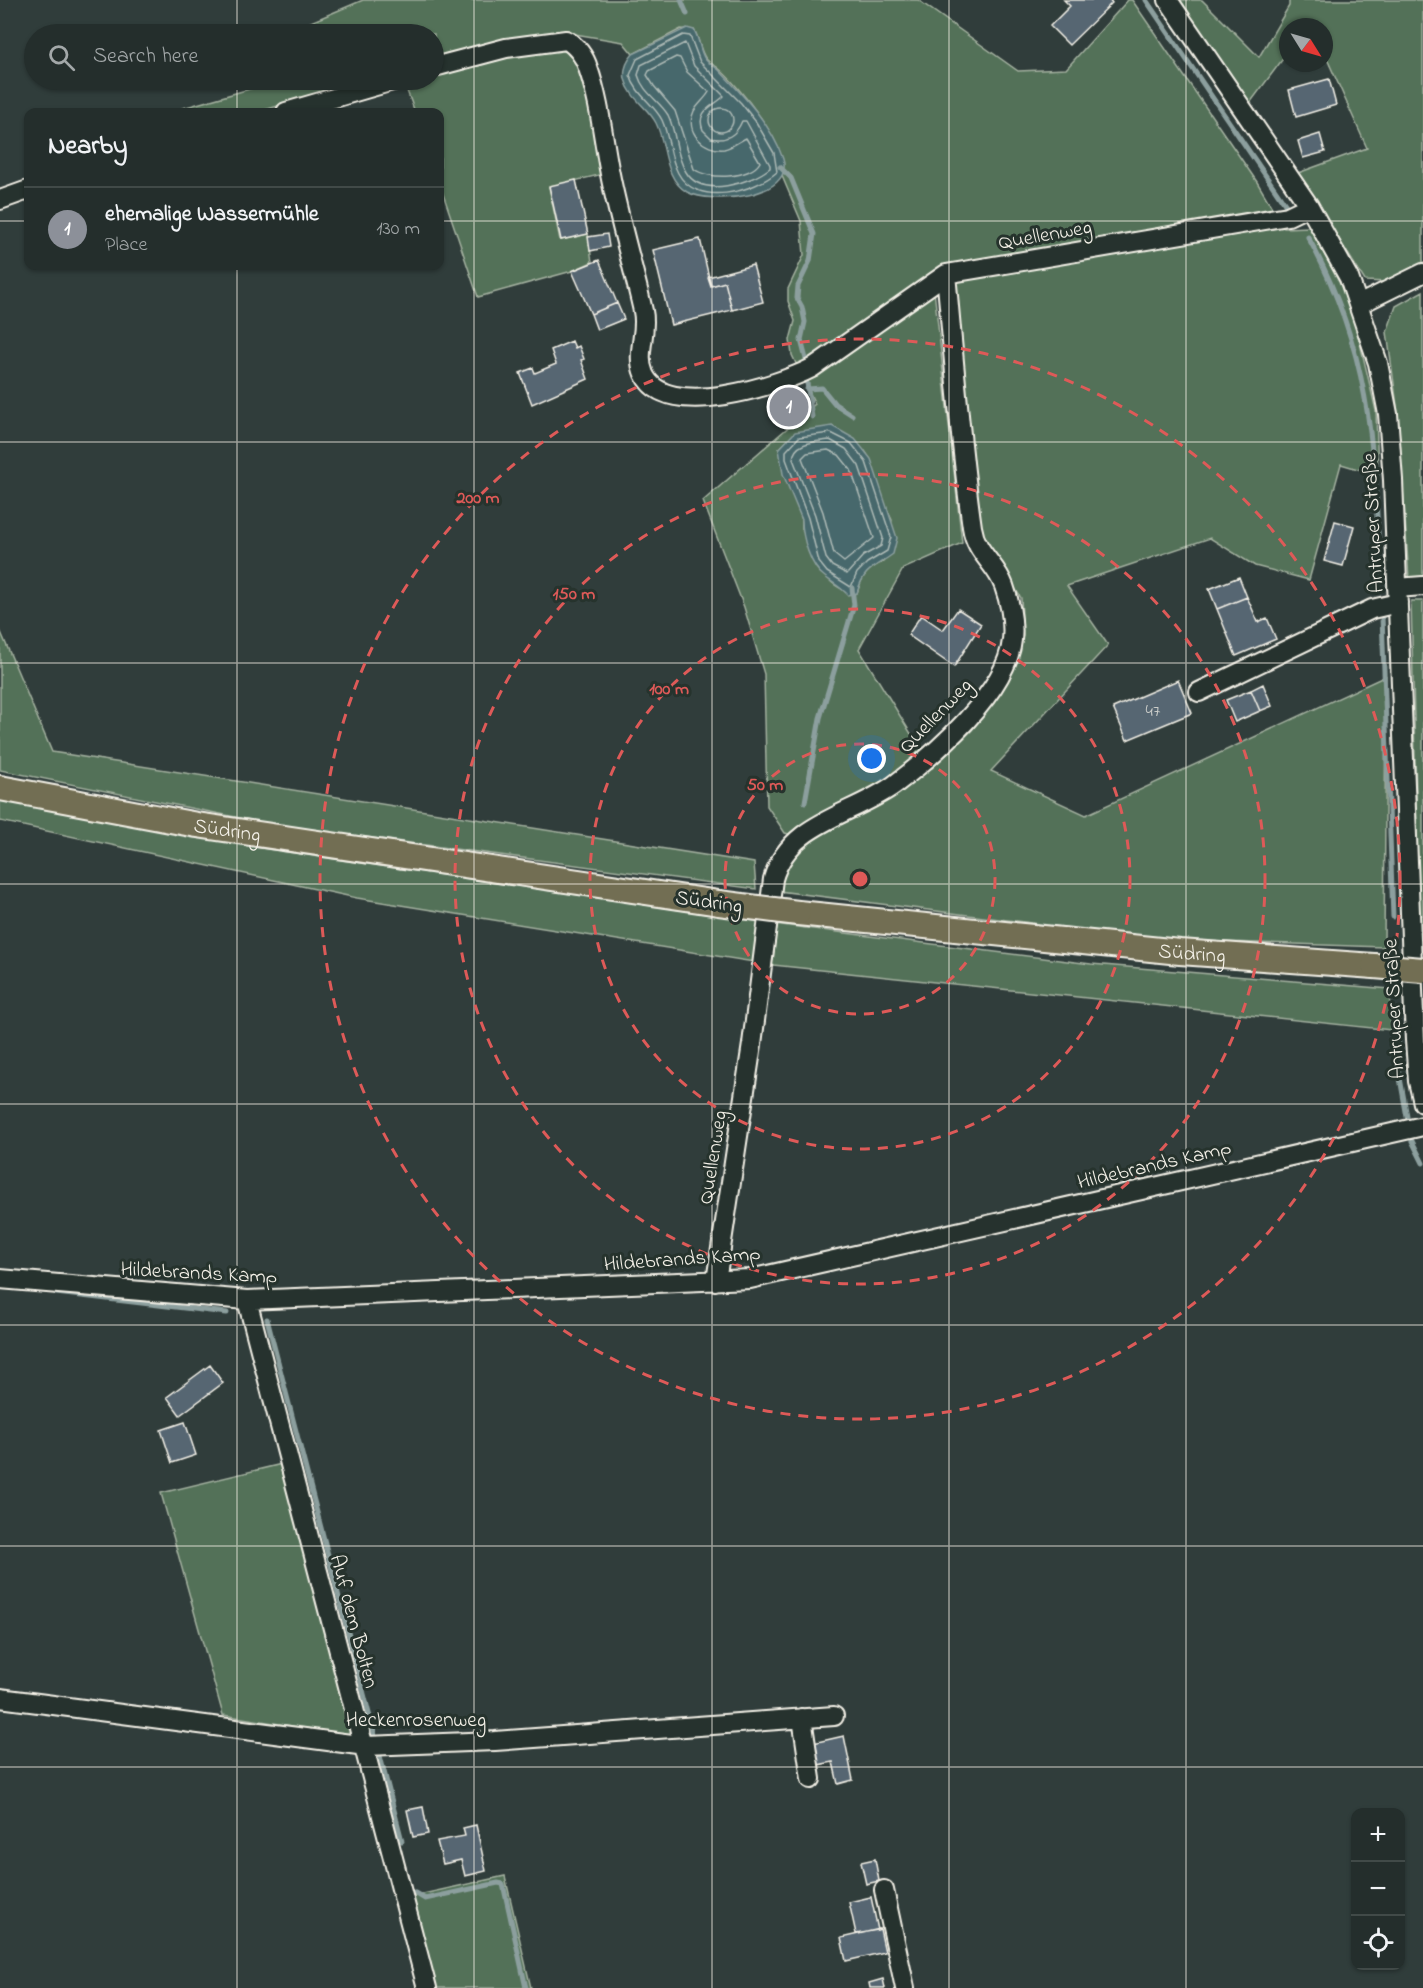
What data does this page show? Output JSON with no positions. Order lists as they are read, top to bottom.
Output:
{
  "streets": {
    "main road": ["Südring"],
    "street": [
      "Quellenweg",
      "Antruper Straße",
      "Hildebrands Kamp",
      "Auf dem Bolten",
      "Heckenrosenweg"
    ]
  },
  "crossings": [
    ["Quellenweg", "Antruper Straße"],
    ["Quellenweg", "Hildebrands Kamp"],
    ["Hildebrands Kamp", "Auf dem Bolten"],
    ["Auf dem Bolten", "Heckenrosenweg"]
  ],
  "house_numbers": ["47"],
  "north": "bottom right",
  "page": {
    "search": "Search here",
    "heading": "Nearby",
    "list": [
      {
        "mark": "1",
        "name": "ehemalige Wassermühle",
        "note": "Place",
        "value": "130 m"
      }
    ],
    "pins": "1",
    "map_buttons": ["+", "−"]
  },
  "rings": [
    "200 m",
    "150 m",
    "100 m",
    "50 m"
  ]
}
